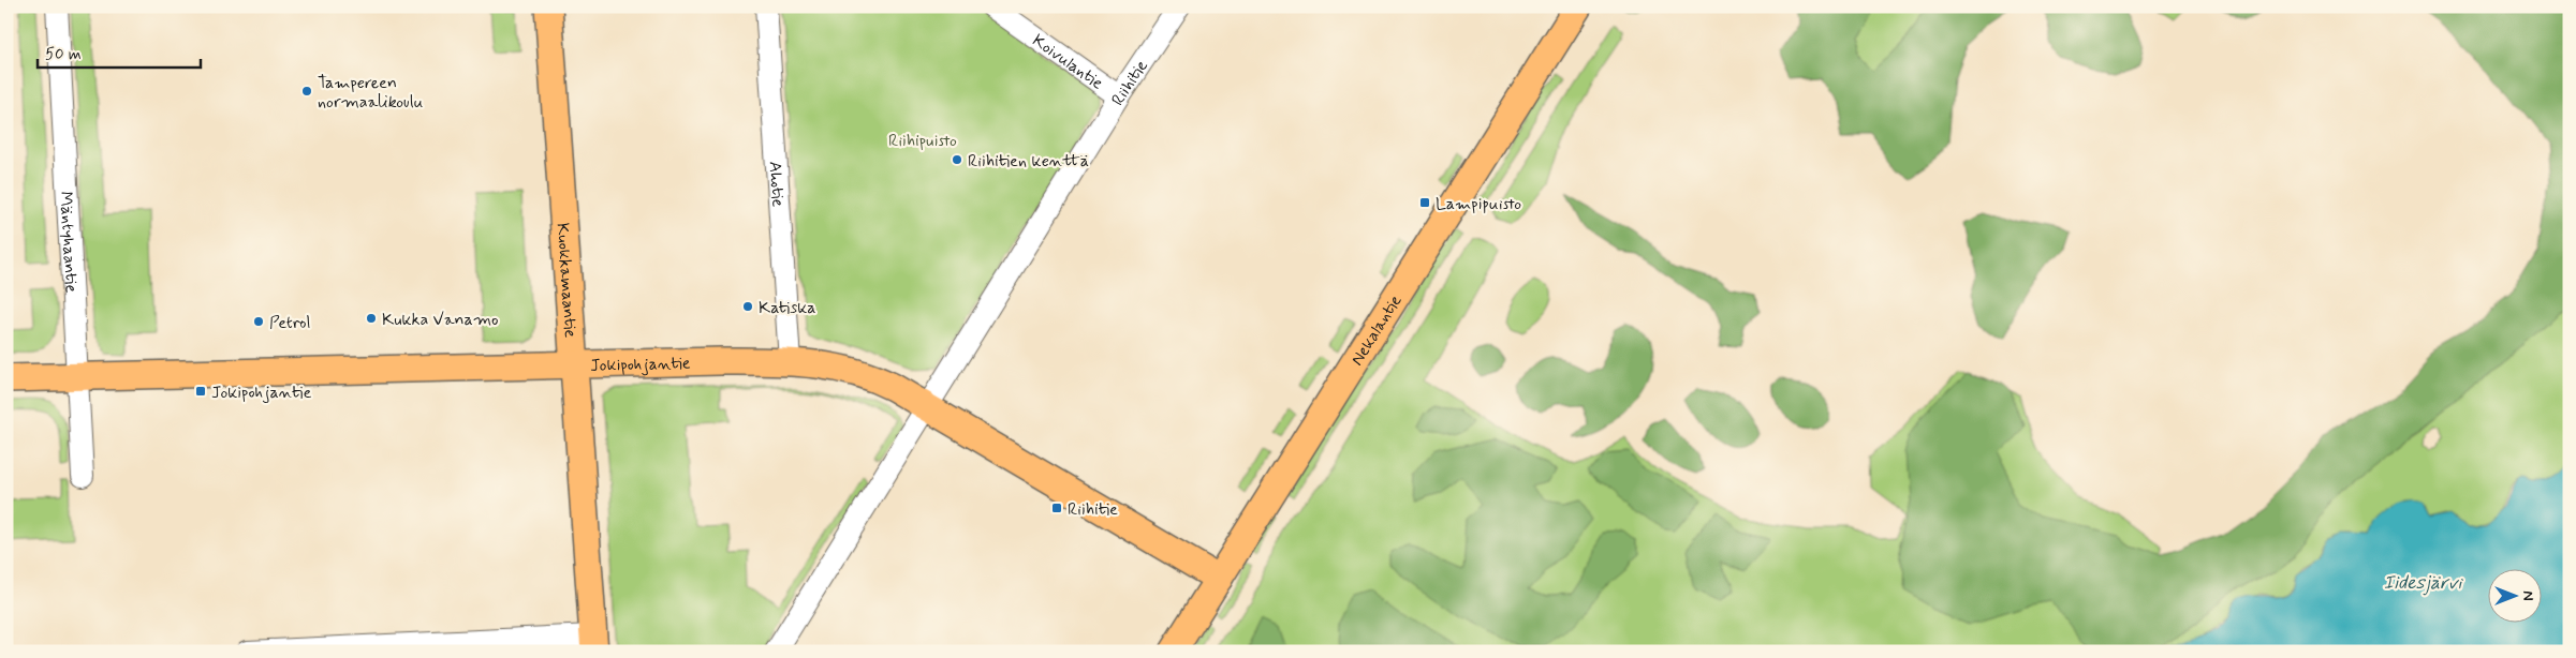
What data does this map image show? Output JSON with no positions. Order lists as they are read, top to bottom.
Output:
{
  "streets": {
    "main road": ["Kuokkamaantie", "Nekalantie", "Jokipohjantie"],
    "street": [
      "Koivulantie",
      "Riihitie",
      "Ahotie",
      "Mäntyhaantie"
    ]
  },
  "crossings": [
    ["Koivulantie", "Riihitie"],
    ["Riihitie", "Jokipohjantie"],
    ["Ahotie", "Jokipohjantie"],
    ["Mäntyhaantie", "Jokipohjantie"],
    ["Kuokkamaantie", "Jokipohjantie"],
    ["Nekalantie", "Jokipohjantie"]
  ],
  "water": ["Iidesjärvi"],
  "parks": ["Riihipuisto"],
  "places": {
    "other": [
      "Tampereen normaalikoulu",
      "Riihitien kenttä",
      "Katiska",
      "Kukka Vanamo",
      "Petrol"
    ],
    "transit": ["Lampipuisto", "Jokipohjantie", "Riihitie"]
  },
  "scale_bar": "50 m",
  "north": "right"
}
